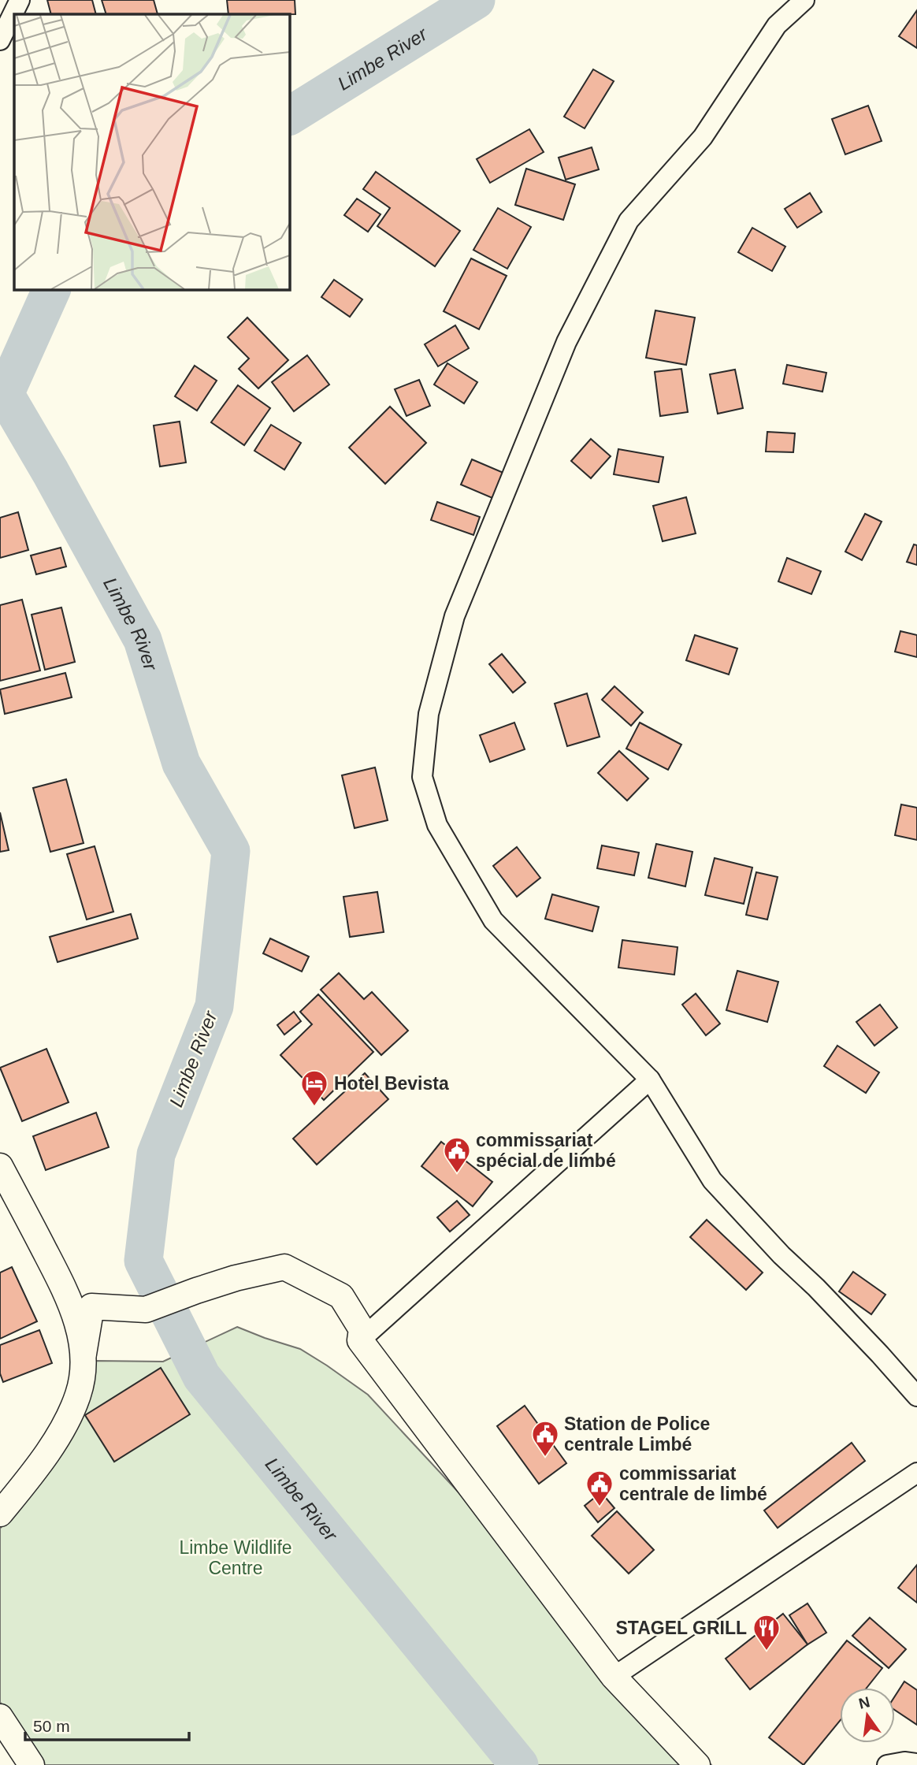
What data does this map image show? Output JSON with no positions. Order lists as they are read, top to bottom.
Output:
{
  "water": ["Limbe River"],
  "parks": ["Limbe Wildlife Centre"],
  "places": {
    "hotel": ["Hotel Bevista"],
    "public building": ["commissariat spécial de limbé", "Station de Police centrale Limbé", "commissariat centrale de limbé"],
    "restaurant": ["STAGEL GRILL"]
  },
  "scale_bar": "50 m",
  "north": "top"
}
